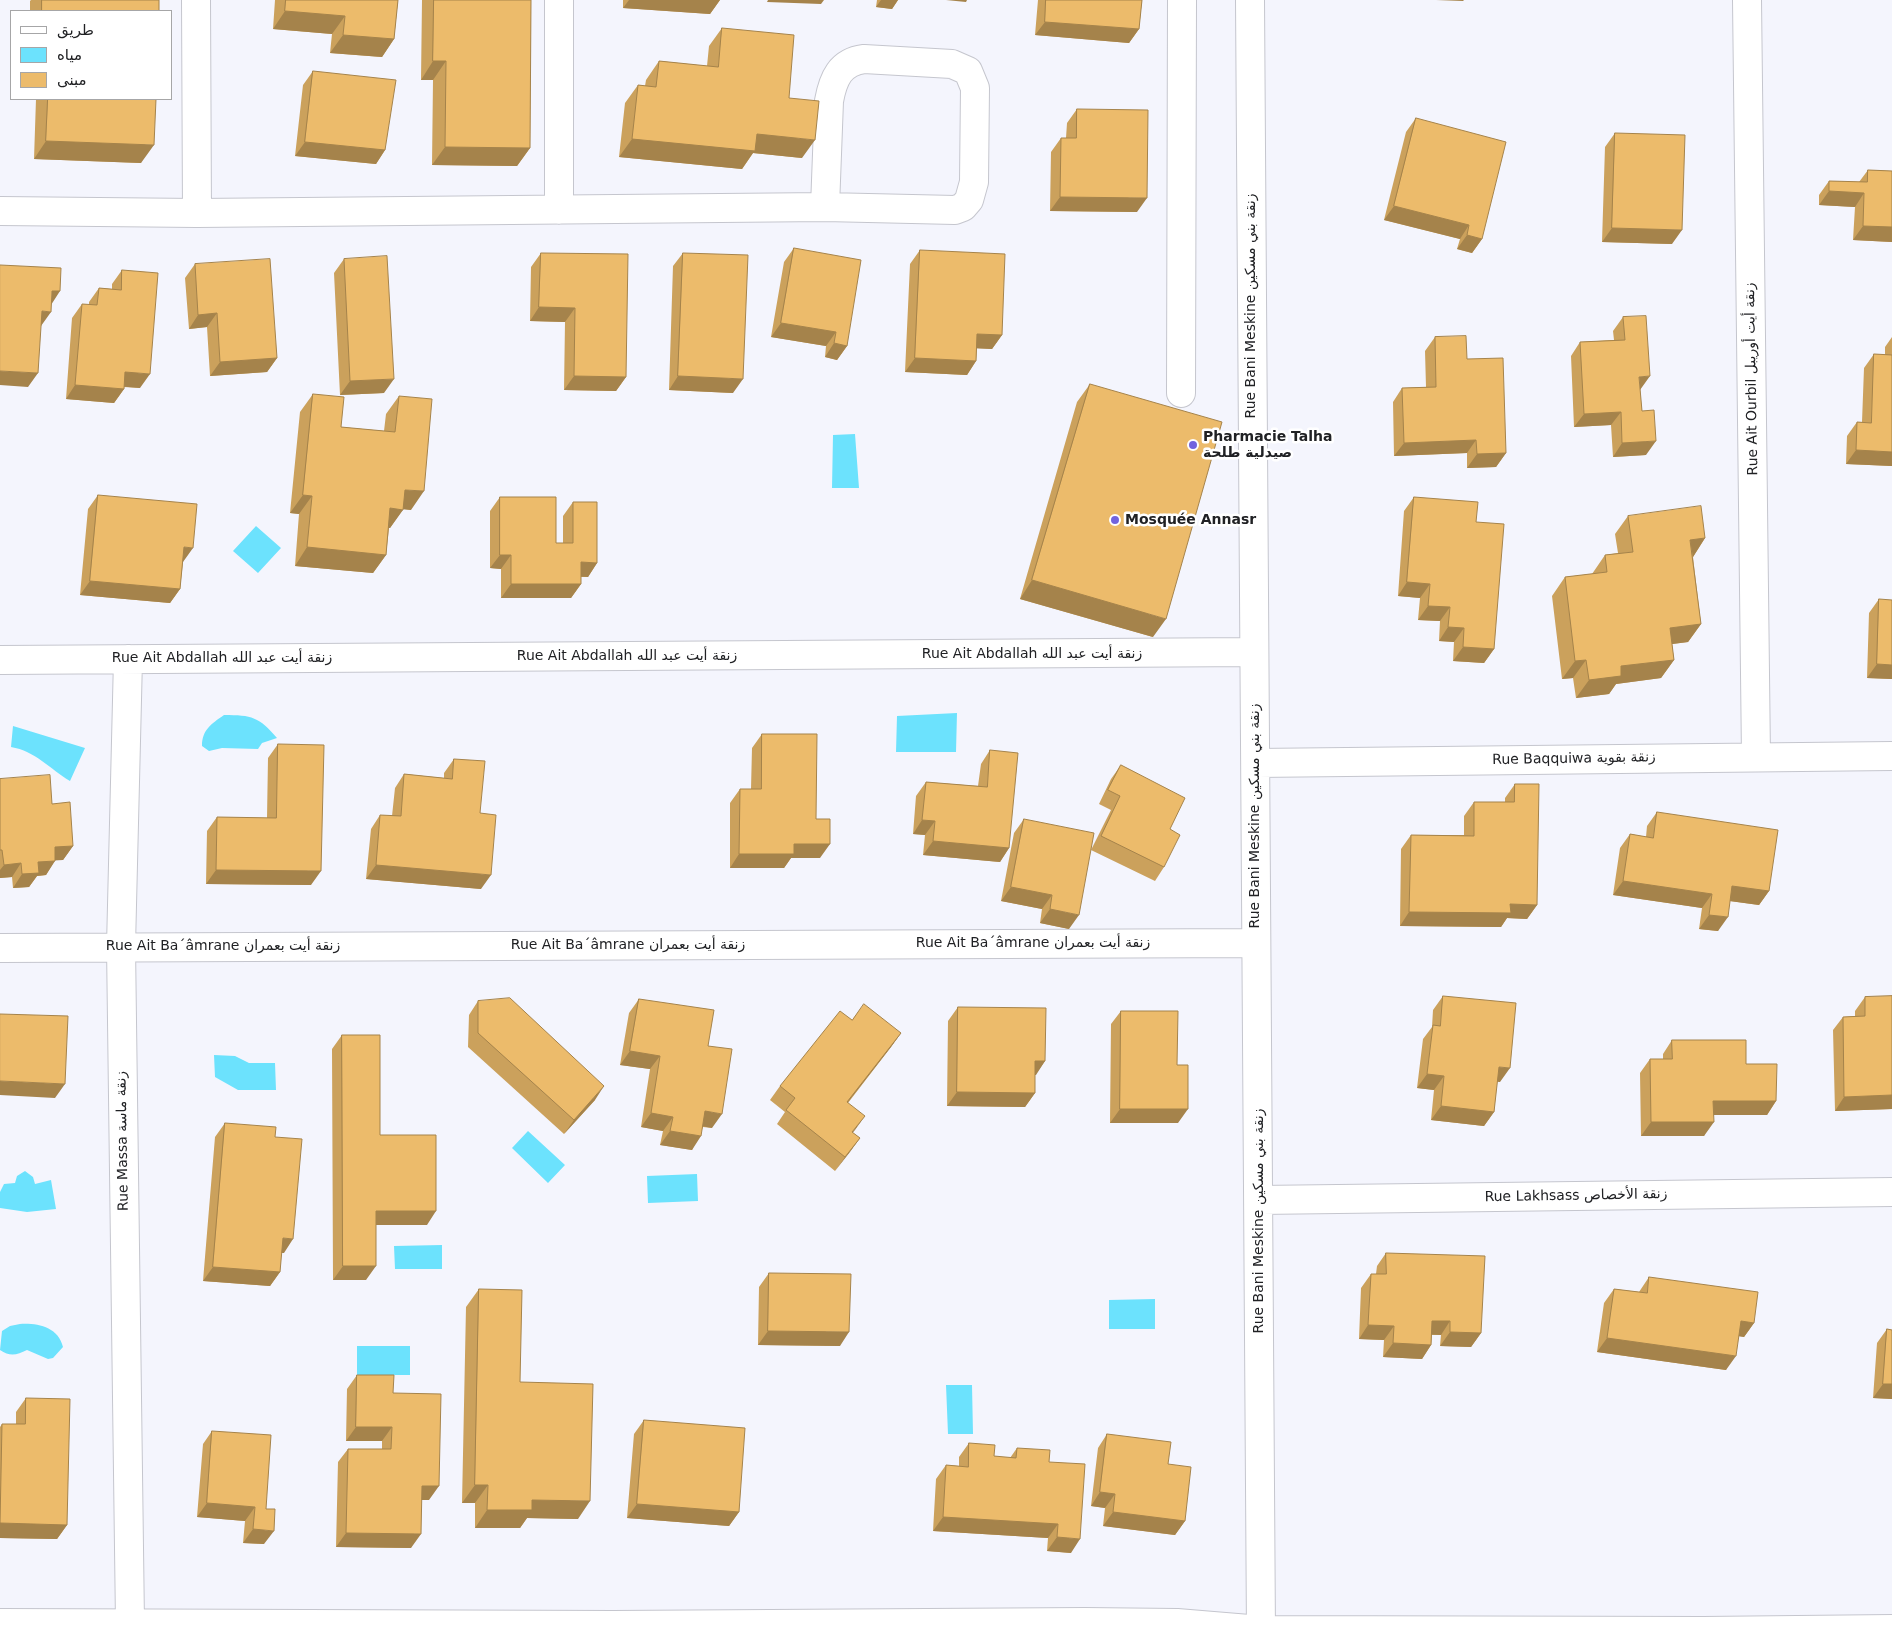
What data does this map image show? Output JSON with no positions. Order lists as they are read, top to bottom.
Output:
{
  "streets": {
    "street": [
      "Rue Bani Meskine زنقة بني مسكين",
      "Rue Ait Ourbil زنقة أيت أوريبل",
      "Rue Ait Abdallah زنقة أيت عبد الله",
      "Rue Baqquiwa زنقة بقوية",
      "Rue Ait Ba´âmrane زنقة أيت بعمران",
      "Rue Massa زنقة ماسة",
      "Rue Lakhsass زنقة الأخصاص"
    ]
  },
  "crossings": [
    ["Rue Bani Meskine زنقة بني مسكين", "Rue Ait Abdallah زنقة أيت عبد الله"],
    ["Rue Bani Meskine زنقة بني مسكين", "Rue Baqquiwa زنقة بقوية"],
    ["Rue Bani Meskine زنقة بني مسكين", "Rue Ait Ba´âmrane زنقة أيت بعمران"],
    ["Rue Bani Meskine زنقة بني مسكين", "Rue Lakhsass زنقة الأخصاص"],
    ["Rue Ait Ourbil زنقة أيت أوريبل", "Rue Baqquiwa زنقة بقوية"],
    ["Rue Ait Abdallah زنقة أيت عبد الله", "Rue Massa زنقة ماسة"],
    ["Rue Ait Ba´âmrane زنقة أيت بعمران", "Rue Massa زنقة ماسة"]
  ],
  "places": ["Pharmacie Talha صيدلية طلحة", "Mosquée Annasr"],
  "legend": ["طريق", "مياه", "مبنى"]
}
